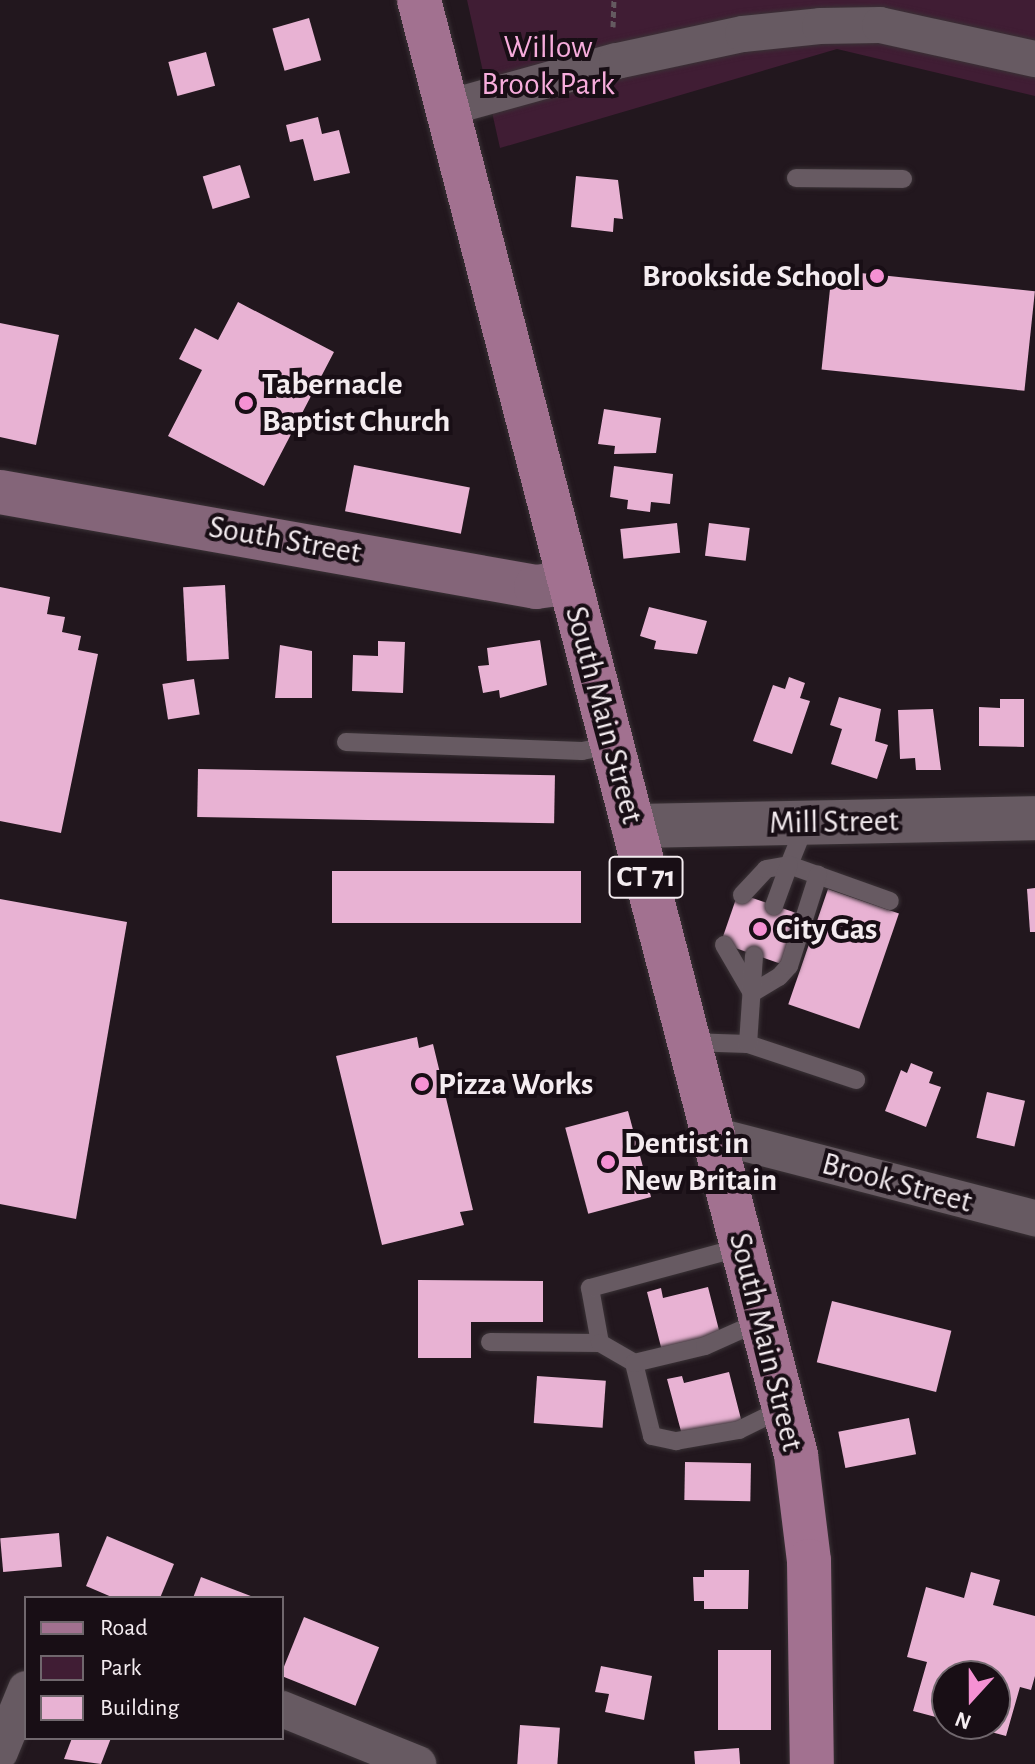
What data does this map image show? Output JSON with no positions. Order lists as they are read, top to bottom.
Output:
{
  "streets": {
    "main road": ["South Street", "South Main Street", "CT 71"],
    "street": ["Mill Street", "Brook Street"]
  },
  "crossings": [
    ["South Street", "South Main Street"],
    ["South Main Street", "Mill Street"],
    ["South Main Street", "Brook Street"]
  ],
  "parks": ["Willow Brook Park"],
  "places": [
    "Brookside School",
    "Tabernacle Baptist Church",
    "City Gas",
    "Pizza Works",
    "Dentist in New Britain"
  ],
  "legend": ["Road", "Park", "Building"],
  "north": "bottom"
}
